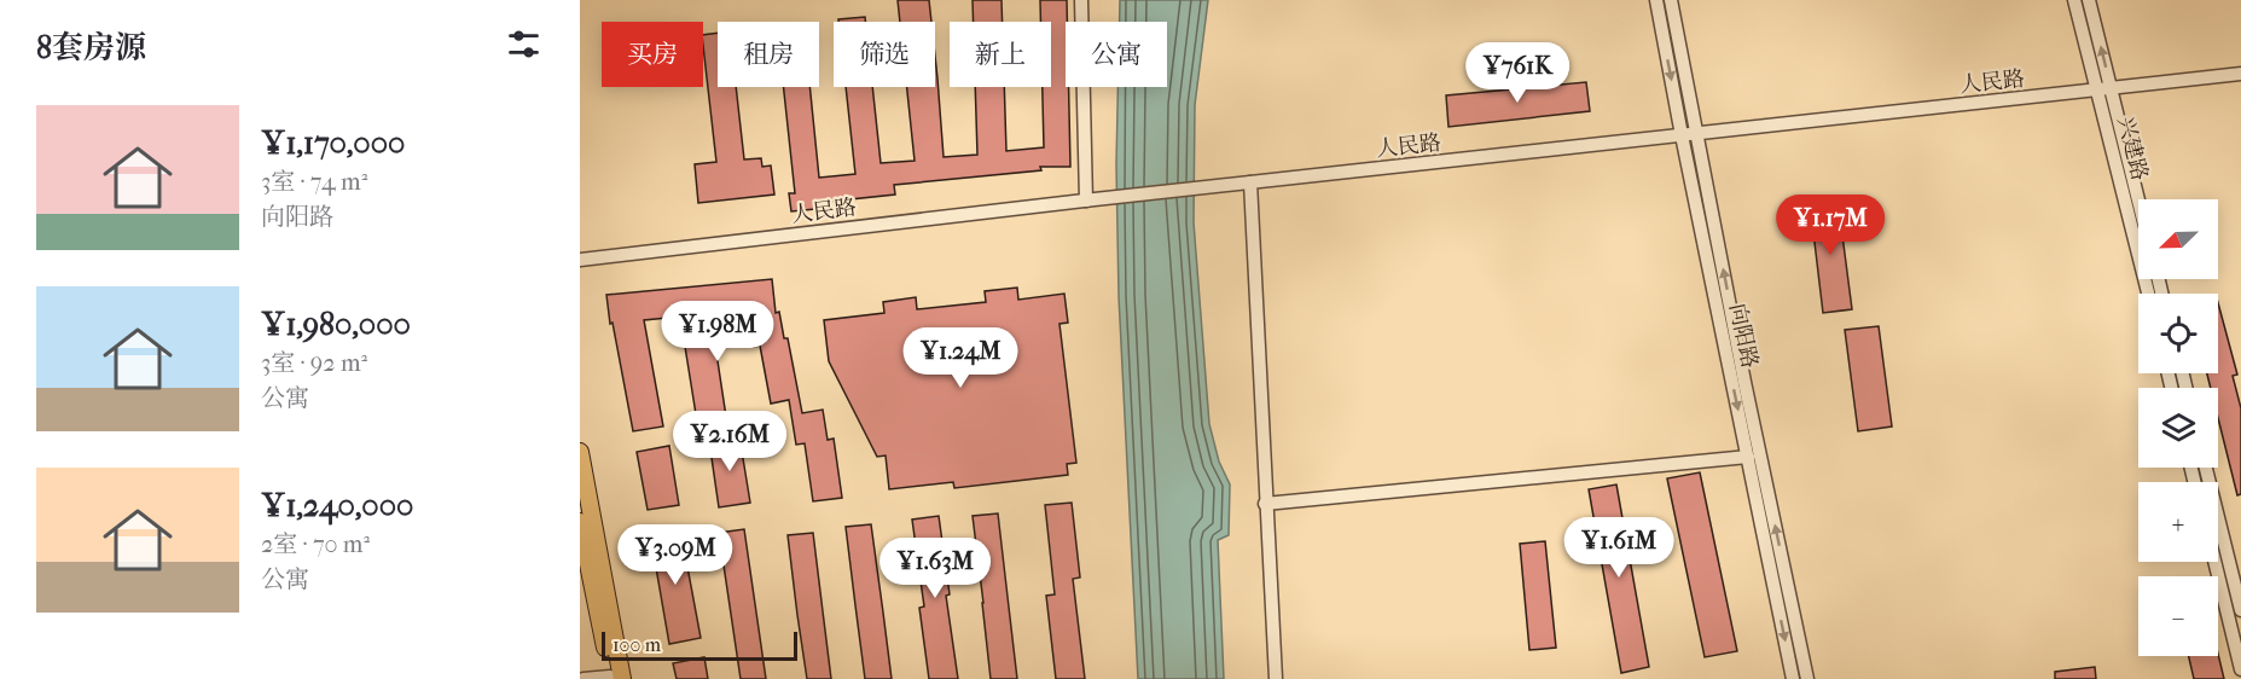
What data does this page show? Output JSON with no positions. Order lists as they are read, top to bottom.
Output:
{
  "streets": {
    "street": ["人民路", "兴建路", "向阳路"]
  },
  "crossings": [
    ["人民路", "兴建路"],
    ["人民路", "向阳路"]
  ],
  "scale_bar": "100 m",
  "north": "bottom left",
  "page": {
    "heading": "8套房源",
    "chip": [
      "买房",
      "租房",
      "筛选",
      "新上",
      "公寓"
    ],
    "price": [
      "¥761K",
      "¥1.17M",
      "¥1.98M",
      "¥1.24M",
      "¥2.16M",
      "¥1.61M",
      "¥3.09M",
      "¥1.63M"
    ],
    "list": [
      {
        "name": "¥1,170,000",
        "note": "3室 · 74 m² · 向阳路"
      },
      {
        "name": "¥1,980,000",
        "note": "3室 · 92 m² · 公寓"
      },
      {
        "name": "¥1,240,000",
        "note": "2室 · 70 m² · 公寓"
      }
    ],
    "map_buttons": ["+", "−"],
    "scale": "100 m"
  }
}
